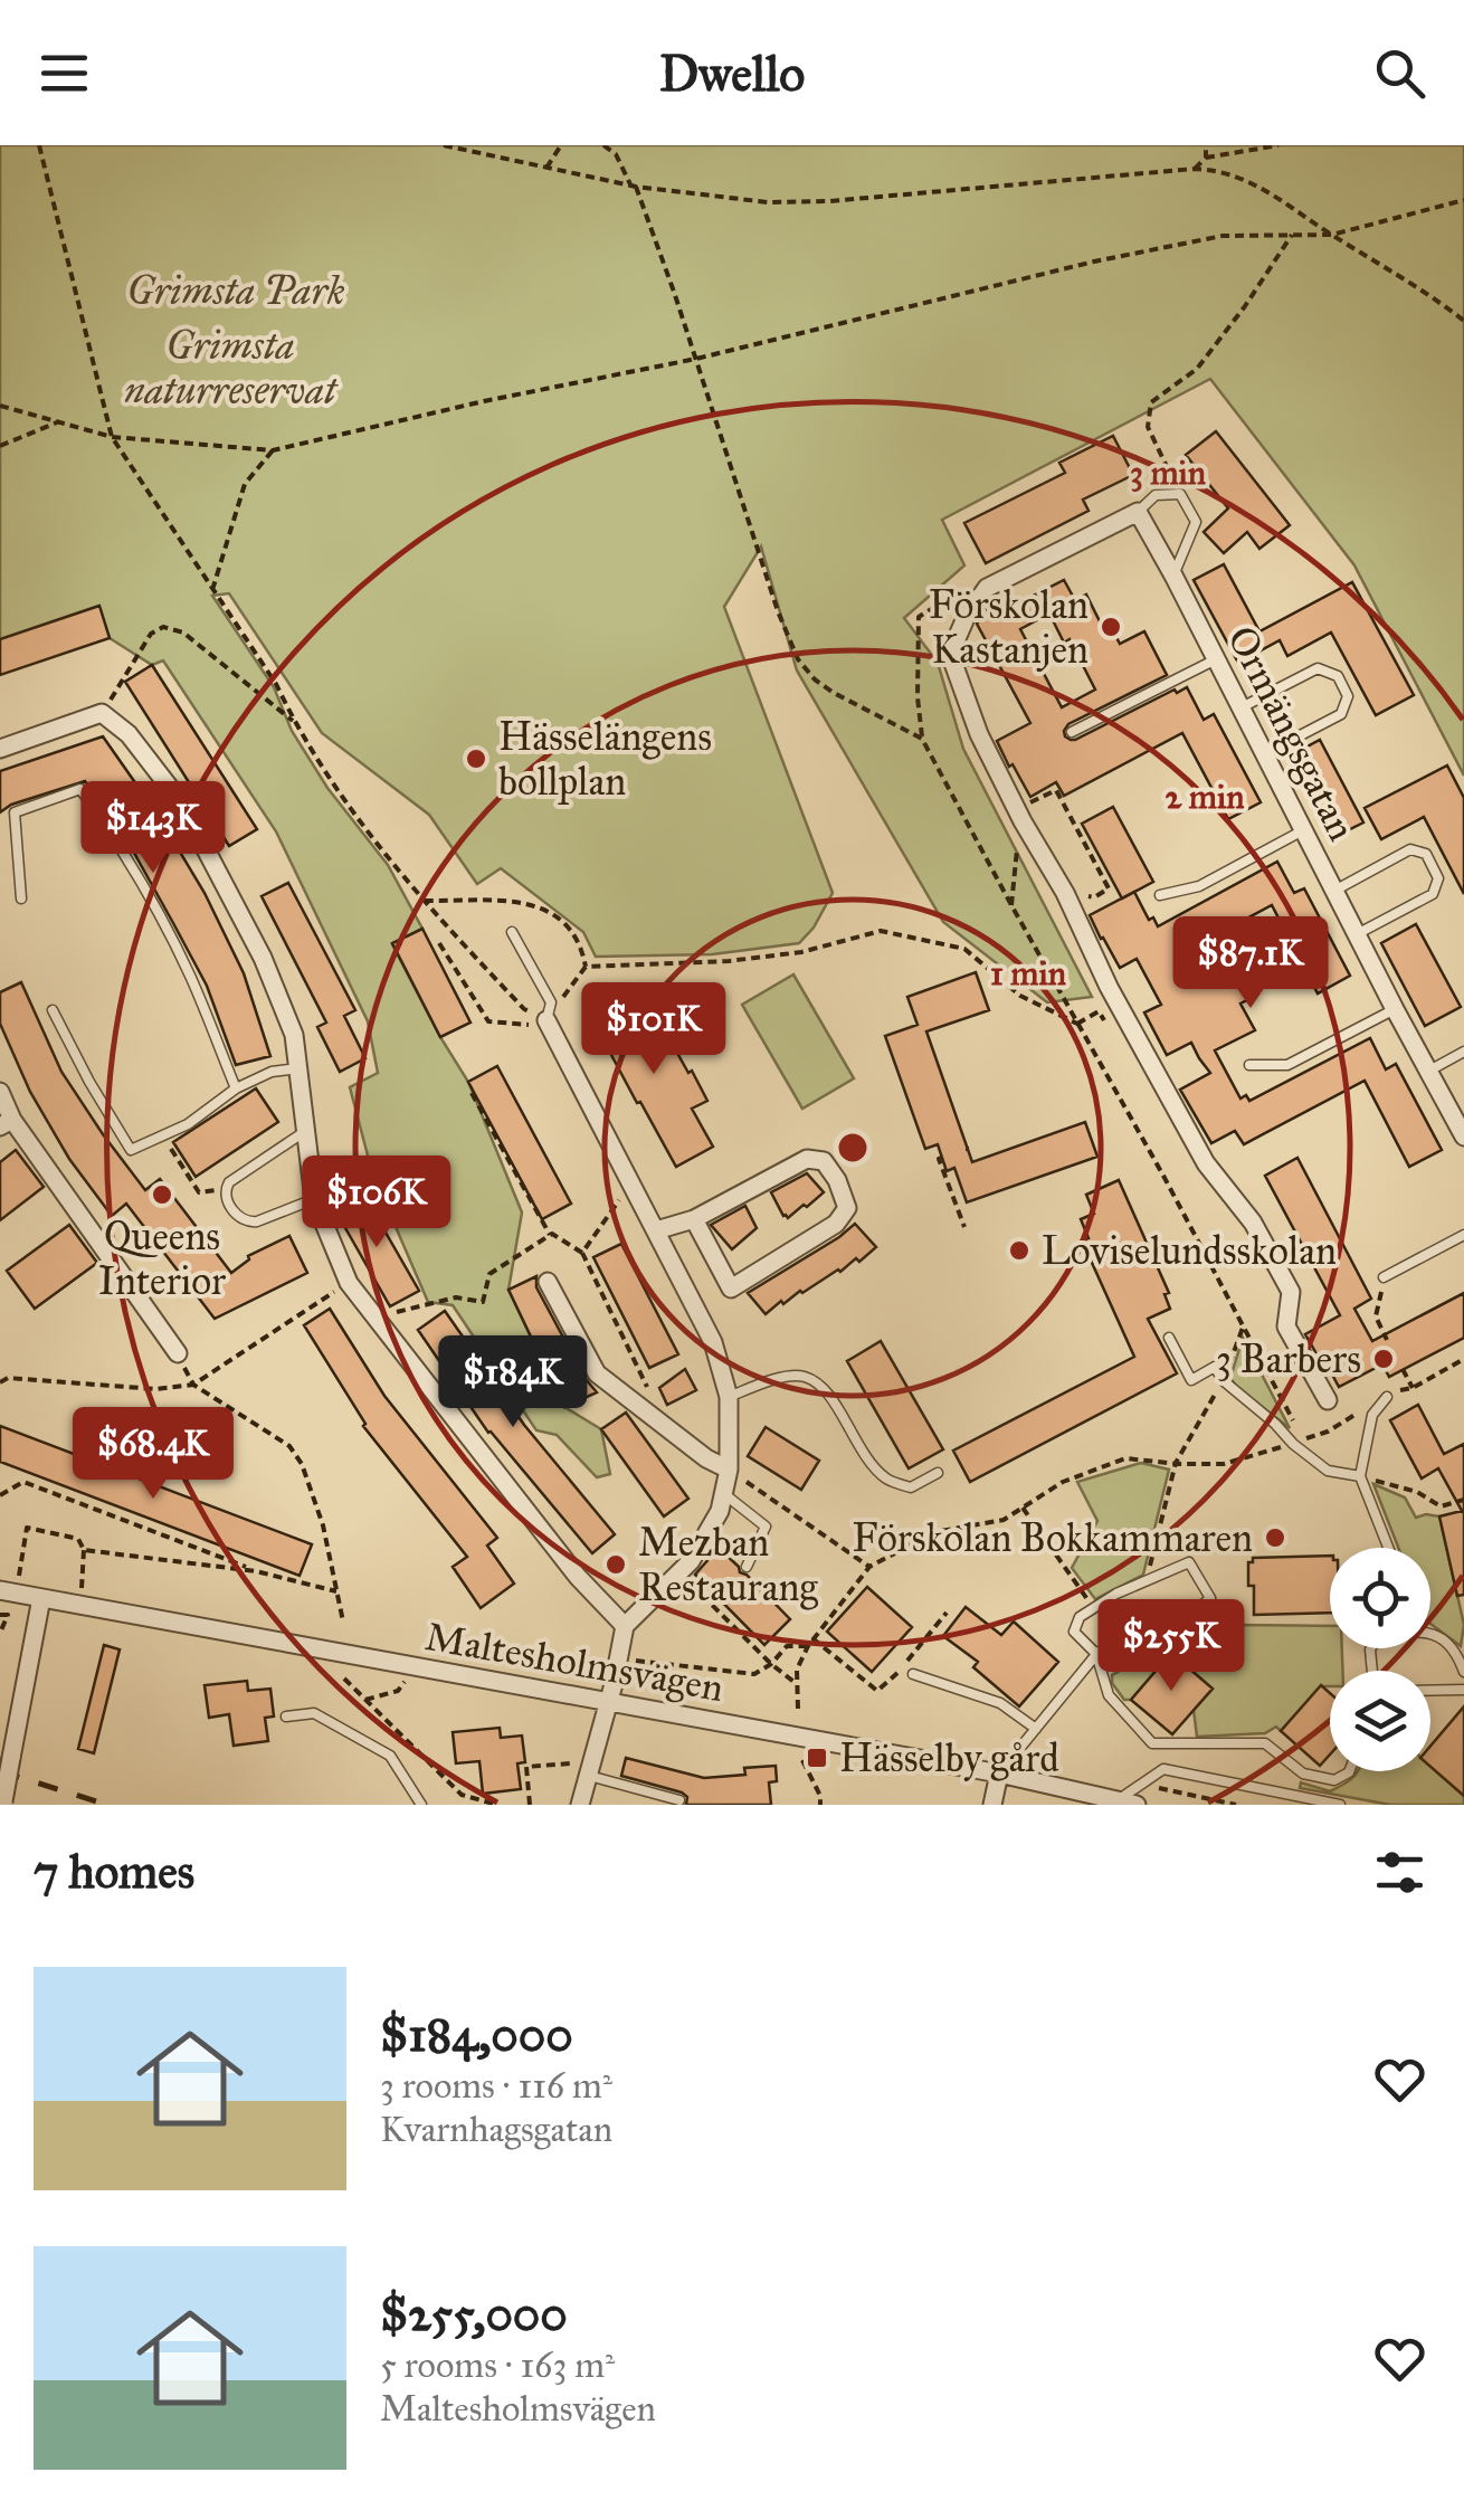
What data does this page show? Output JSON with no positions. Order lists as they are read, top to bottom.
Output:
{
  "streets": {
    "street": ["Ormängsgatan", "Maltesholmsvägen"]
  },
  "parks": ["Grimsta Park", "Grimsta naturreservat"],
  "places": {
    "other": [
      "Förskolan Kastanjen",
      "Hässelängens bollplan",
      "Queens Interior",
      "Loviselundsskolan",
      "3 Barbers",
      "Förskolan Bokkammaren",
      "Mezban Restaurang"
    ],
    "transit": ["Hässelby gård"]
  },
  "page": {
    "header": "Dwello",
    "price": [
      "$143K",
      "$87.1K",
      "$101K",
      "$106K",
      "$184K",
      "$68.4K",
      "$255K"
    ],
    "heading": "7 homes",
    "list": [
      {
        "name": "$184,000",
        "note": "3 rooms · 116 m² · Kvarnhagsgatan"
      },
      {
        "name": "$255,000",
        "note": "5 rooms · 163 m² · Maltesholmsvägen"
      }
    ]
  },
  "rings": ["3 min", "2 min", "1 min"]
}
